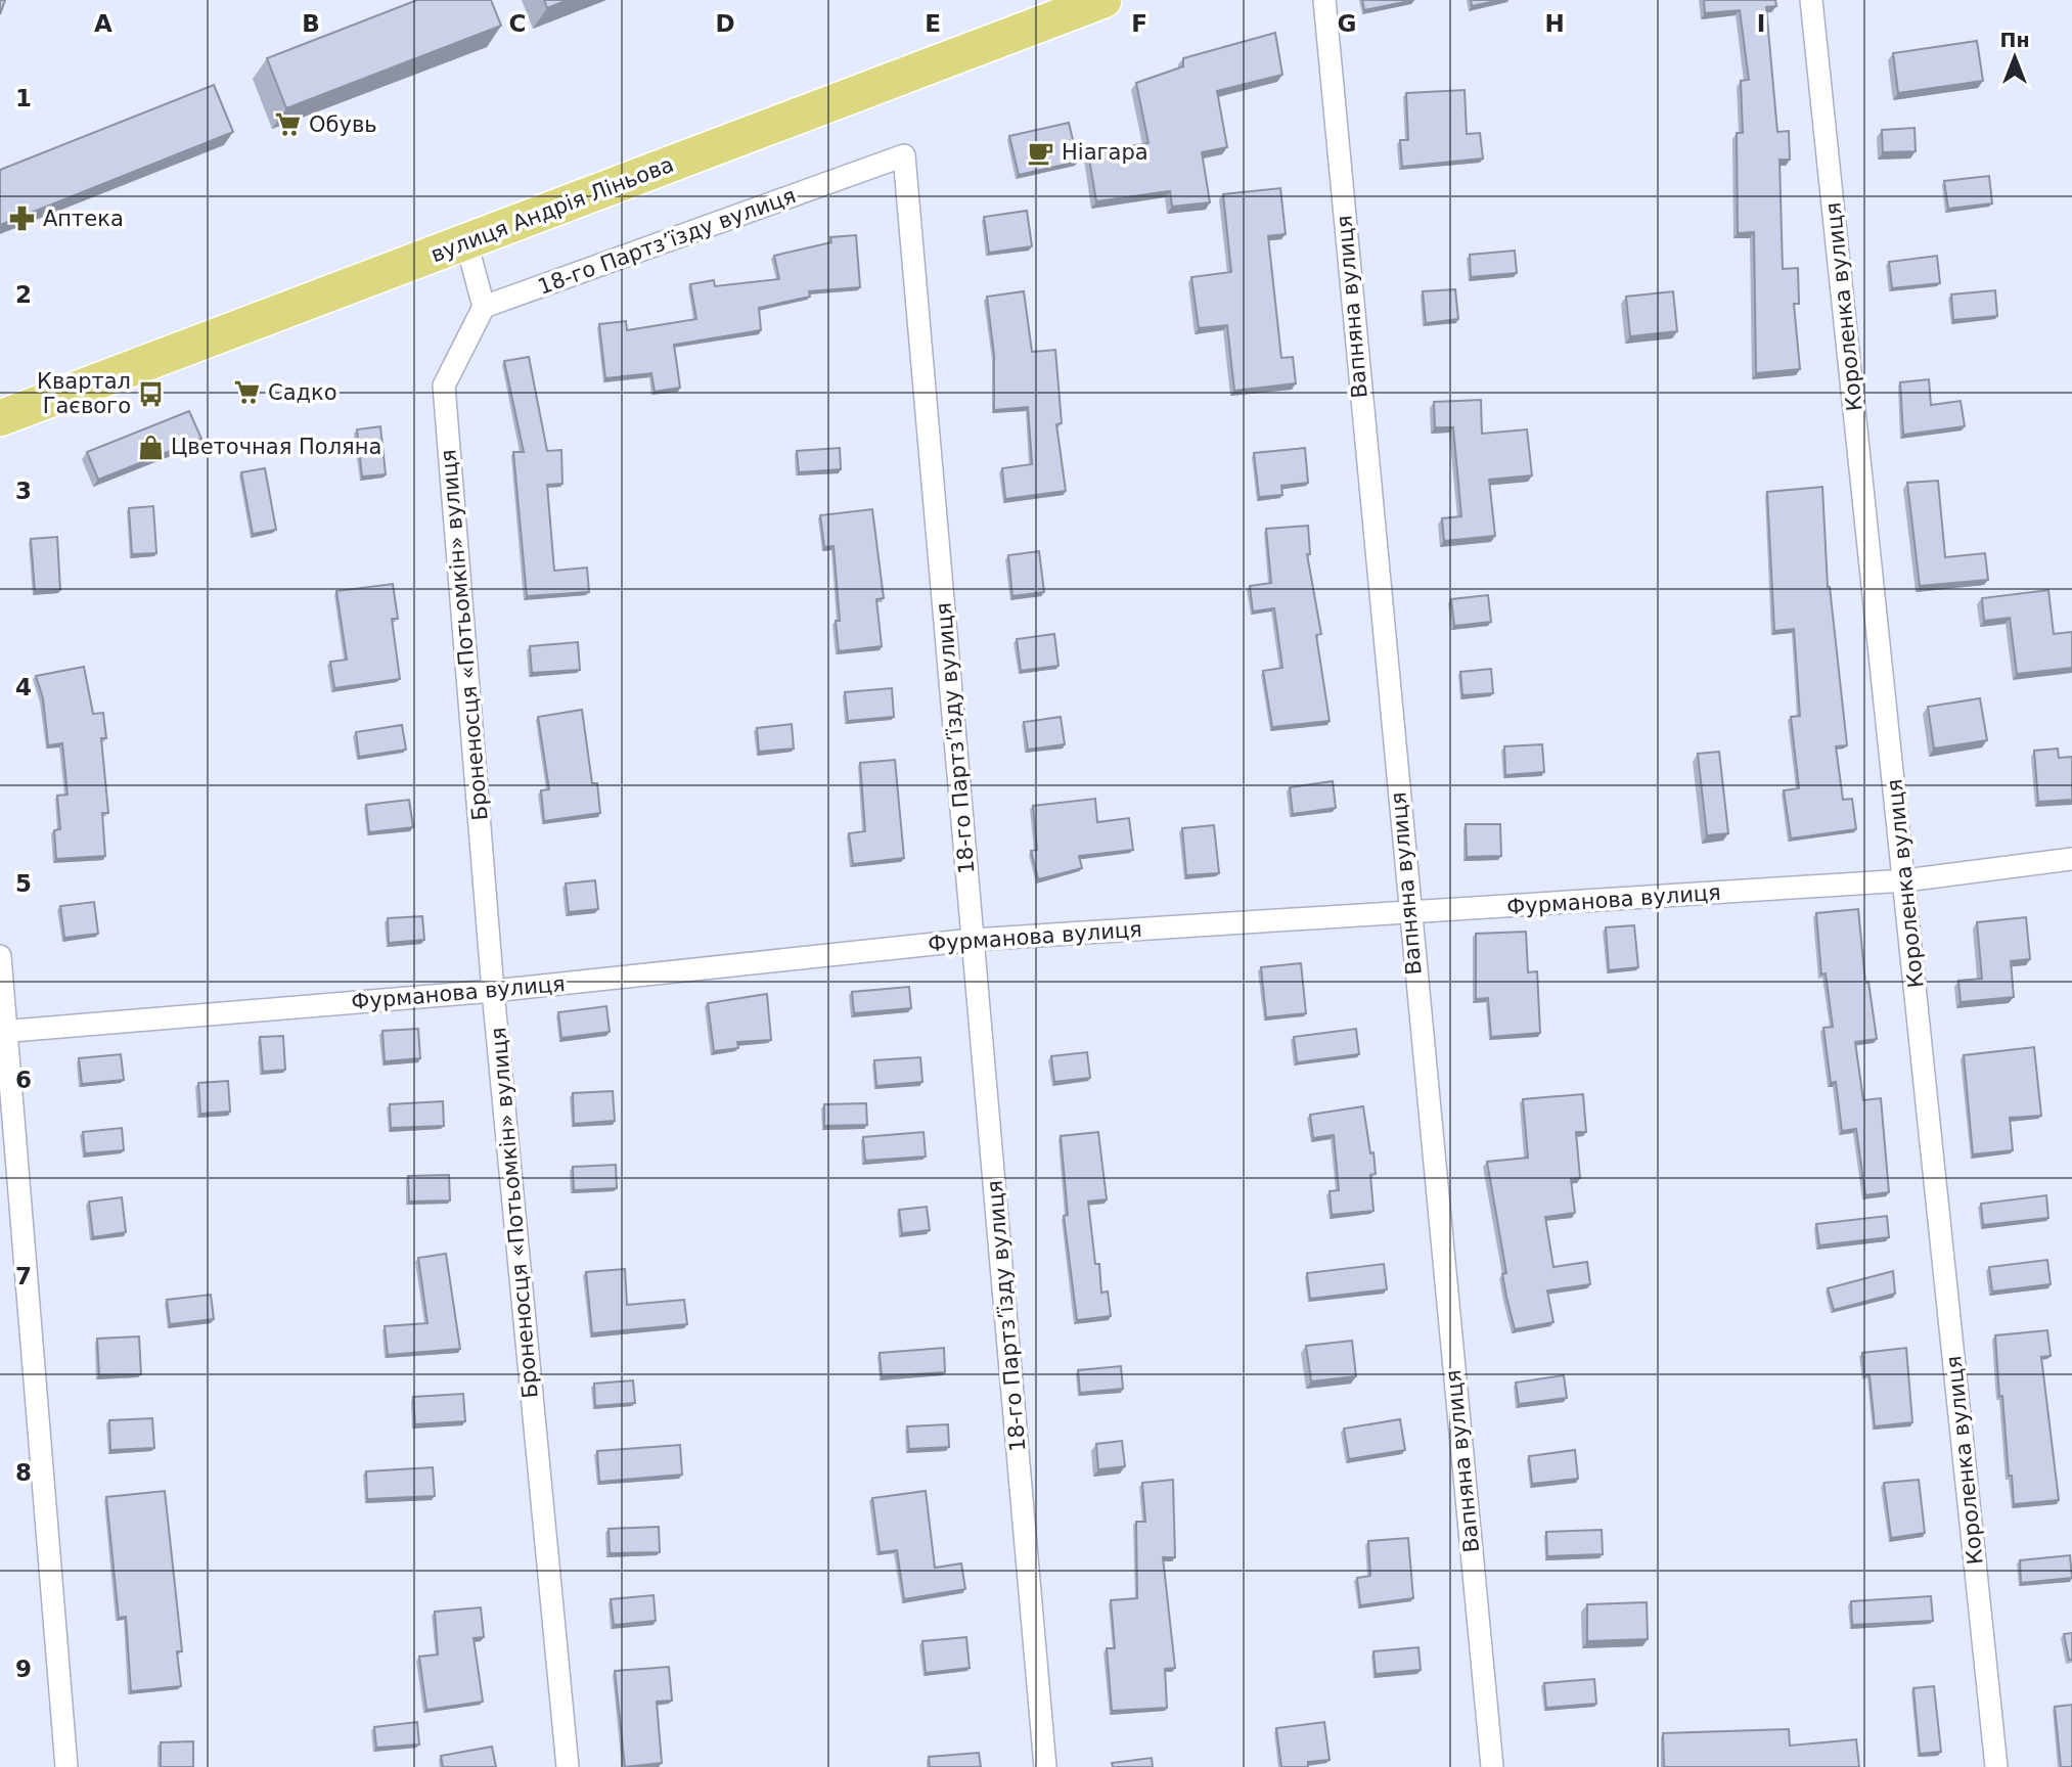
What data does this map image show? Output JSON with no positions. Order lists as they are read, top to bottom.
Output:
{
  "streets": {
    "main road": ["вулиця Андрія Ліньова"],
    "street": [
      "18-го Партз’їзду вулиця",
      "Вапняна вулиця",
      "Короленка вулиця",
      "Броненосця «Потьомкін» вулиця",
      "Фурманова вулиця"
    ]
  },
  "crossings": [
    ["18-го Партз’їзду вулиця", "Броненосця «Потьомкін» вулиця"],
    ["18-го Партз’їзду вулиця", "Фурманова вулиця"],
    ["Вапняна вулиця", "Фурманова вулиця"],
    ["Короленка вулиця", "Фурманова вулиця"],
    ["Броненосця «Потьомкін» вулиця", "Фурманова вулиця"]
  ],
  "places": {
    "supermarket": ["Обувь", "Садко"],
    "cafe": ["Ніагара"],
    "pharmacy": ["Аптека"],
    "bus stop": ["Квартал Гаєвого"],
    "shop": ["Цветочная Поляна"]
  },
  "north": "top",
  "grid": {
    "columns": [
      "A",
      "B",
      "C",
      "D",
      "E",
      "F",
      "G",
      "H",
      "I"
    ],
    "rows": [
      "1",
      "2",
      "3",
      "4",
      "5",
      "6",
      "7",
      "8",
      "9"
    ]
  }
}
